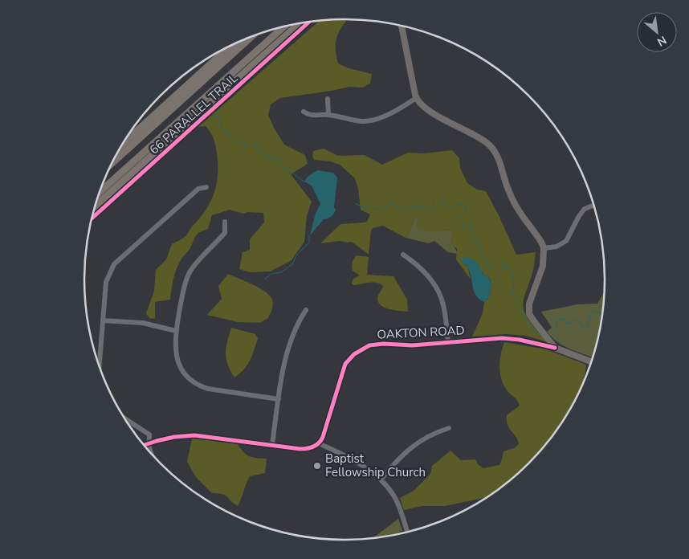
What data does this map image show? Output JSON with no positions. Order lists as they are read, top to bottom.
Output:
{
  "streets": {
    "street": ["OAKTON ROAD"],
    "cycle path": ["66 PARALLEL TRAIL"]
  },
  "places": ["Baptist Fellowship Church"],
  "north": "bottom right"
}
